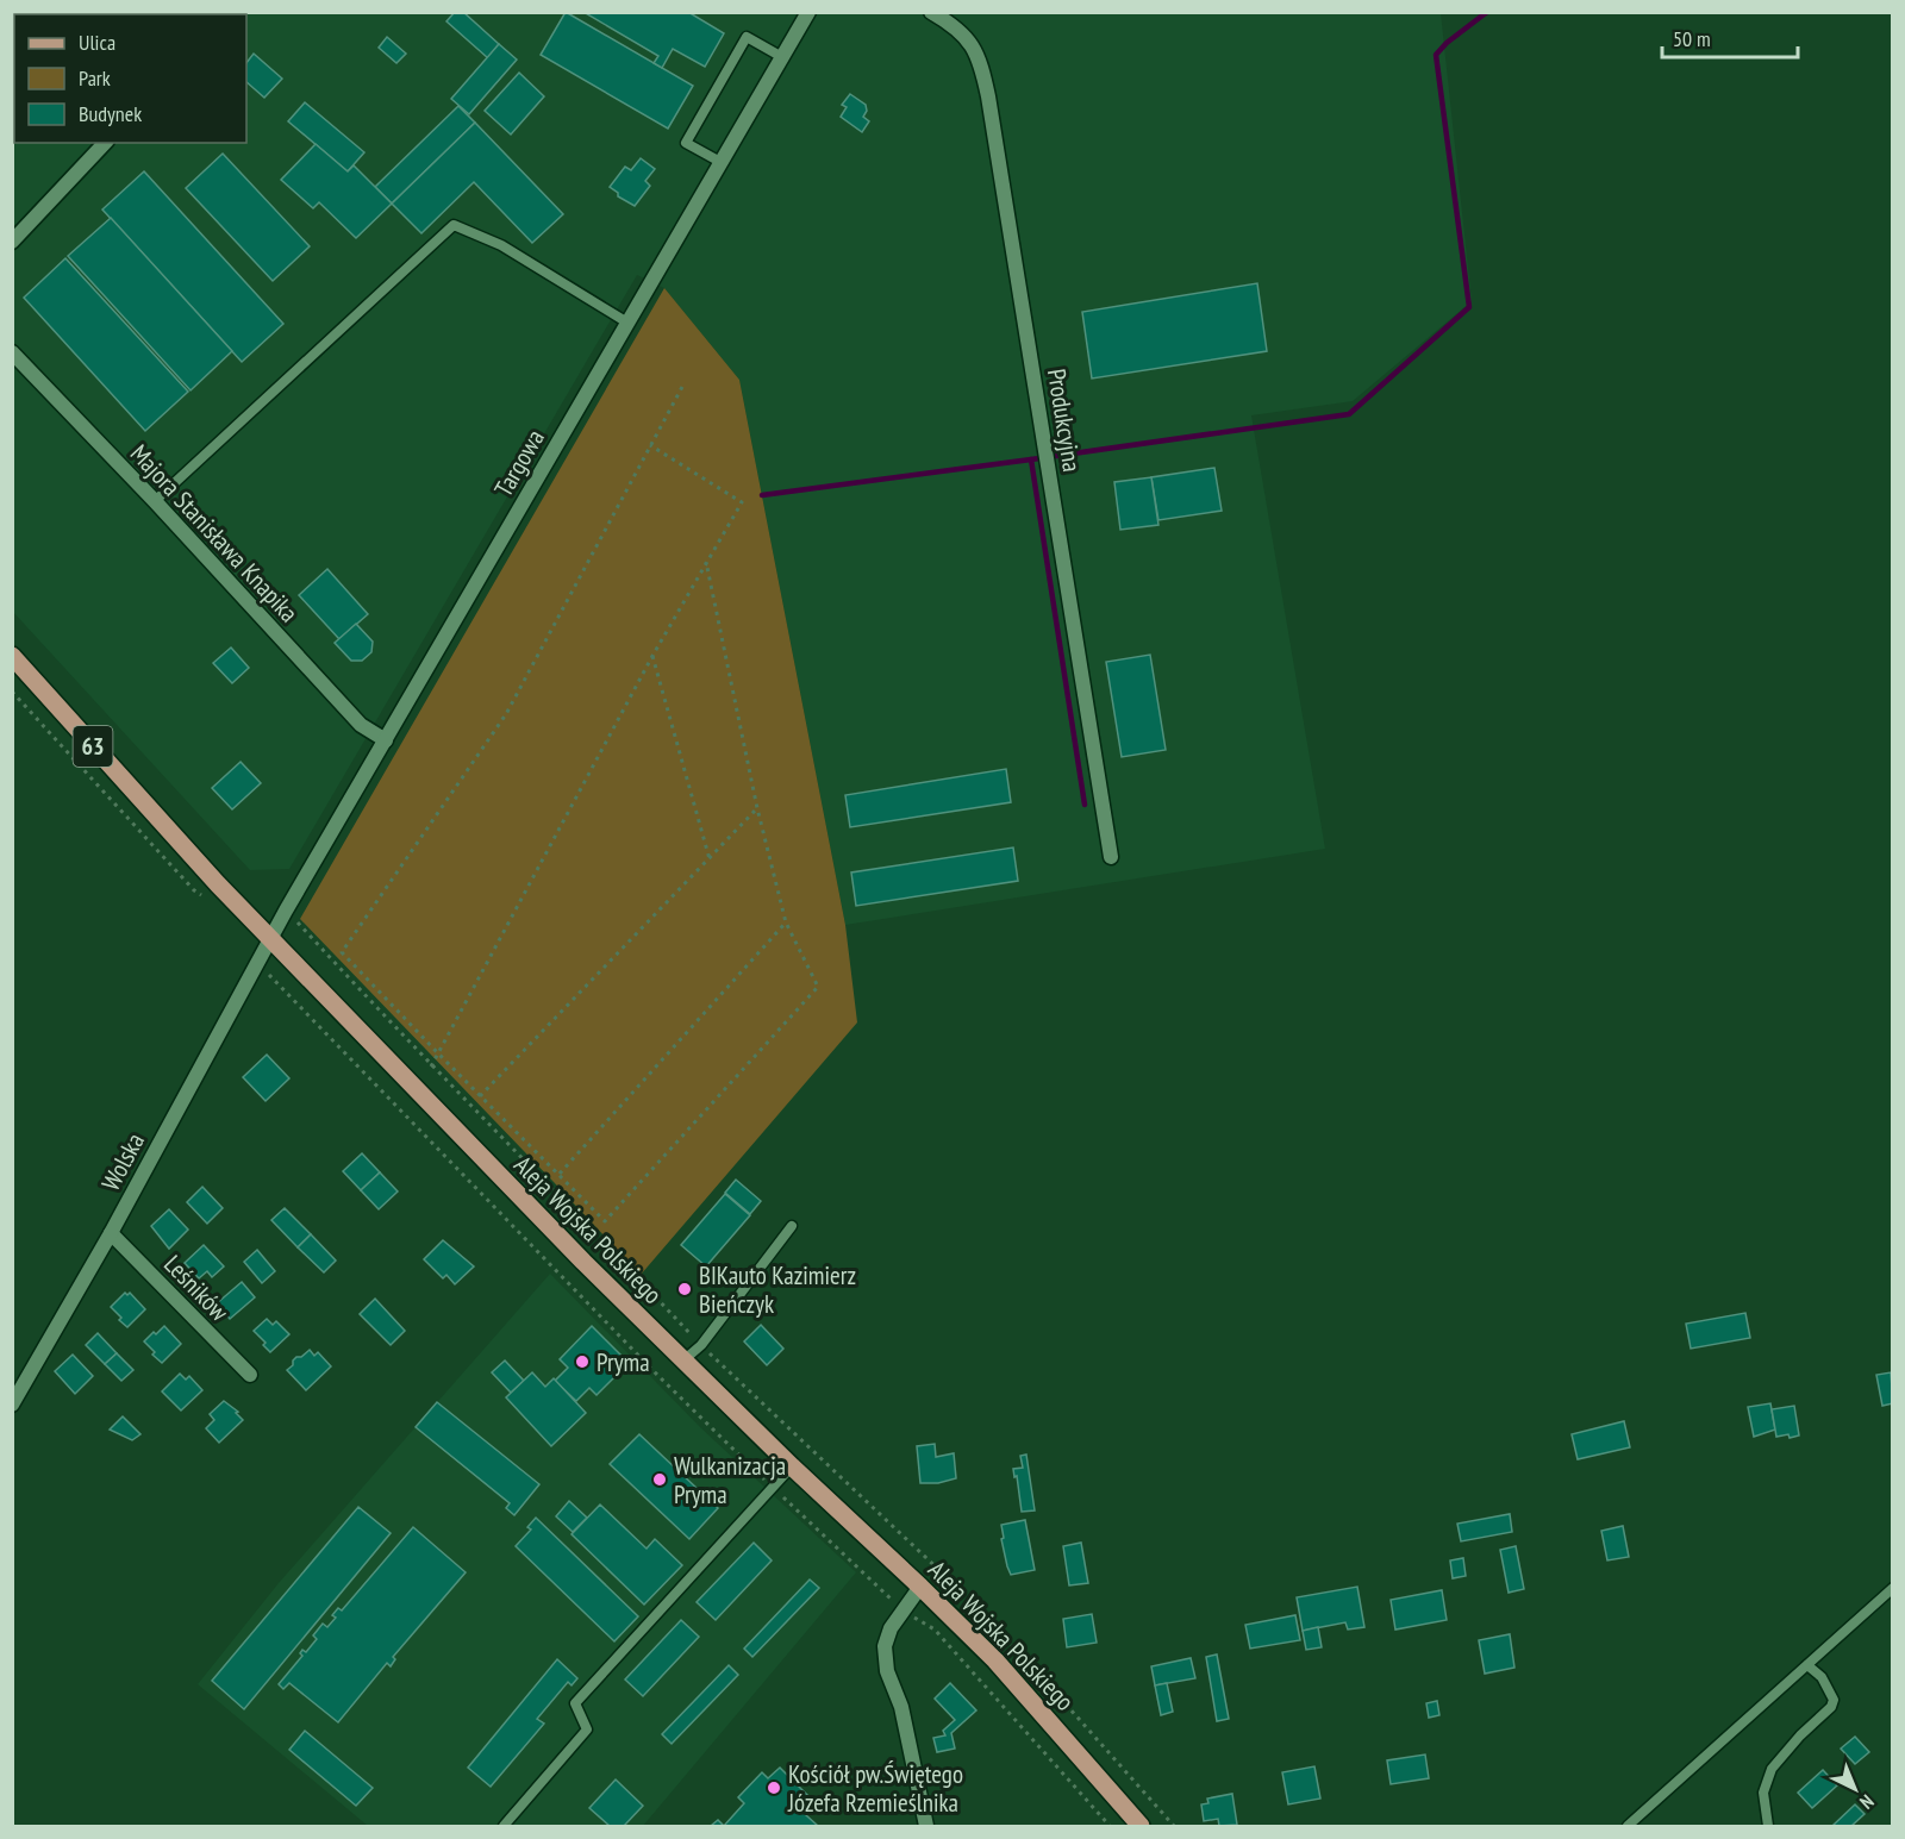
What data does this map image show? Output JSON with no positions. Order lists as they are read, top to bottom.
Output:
{
  "streets": {
    "main road": ["63", "Aleja Wojska Polskiego"],
    "street": [
      "Produkcyjna",
      "Targowa",
      "Majora Stanisława Knapika",
      "Wolska",
      "Leśników"
    ]
  },
  "crossings": [
    ["Targowa", "Majora Stanisława Knapika"],
    ["Targowa", "Wolska"],
    ["Targowa", "Aleja Wojska Polskiego"],
    ["Wolska", "Aleja Wojska Polskiego"],
    ["Wolska", "Leśników"]
  ],
  "places": [
    "BIKauto Kazimierz Bieńczyk",
    "Pryma",
    "Wulkanizacja Pryma",
    "Kościół pw.Świętego Józefa Rzemieślnika"
  ],
  "legend": ["Ulica", "Park", "Budynek"],
  "scale_bar": "50 m",
  "north": "bottom right"
}
